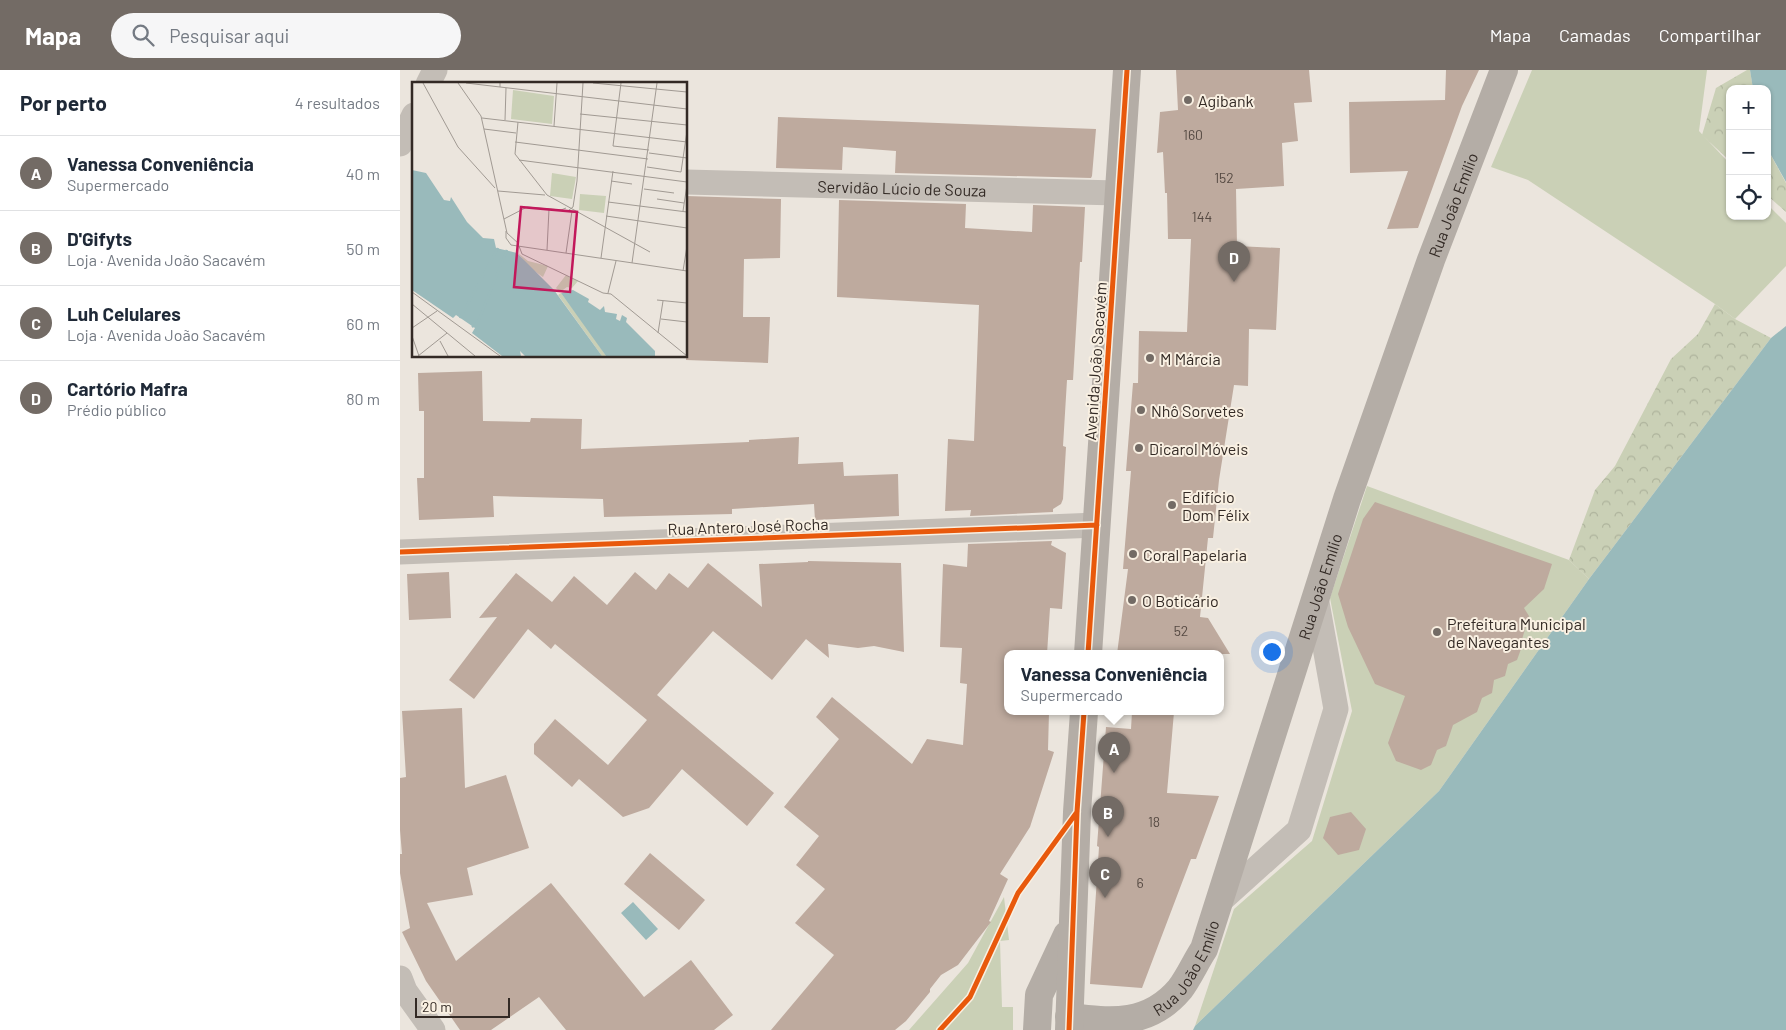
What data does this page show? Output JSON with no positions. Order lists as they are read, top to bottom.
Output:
{
  "streets": {
    "main road": ["Rua João Emílio", "Avenida João Sacavém"],
    "street": ["Servidão Lúcio de Souza", "Rua Antero José Rocha"]
  },
  "crossings": [
    ["Servidão Lúcio de Souza", "Avenida João Sacavém"],
    ["Avenida João Sacavém", "Rua Antero José Rocha"]
  ],
  "places": [
    "Agibank",
    "M Márcia",
    "Nhô Sorvetes",
    "Dicarol Móveis",
    "Edifício Dom Félix",
    "Coral Papelaria",
    "O Boticário",
    "Prefeitura Municipal de Navegantes"
  ],
  "house_numbers": [
    "160",
    "152",
    "144",
    "52",
    "18",
    "6"
  ],
  "scale_bar": "20 m",
  "page": {
    "header": "Mapa",
    "search": "Pesquisar aqui",
    "nav": ["Mapa", "Camadas", "Compartilhar"],
    "heading": ["Por perto", "4 resultados"],
    "map_buttons": ["+", "−"],
    "list": [
      {
        "mark": "A",
        "name": "Vanessa Conveniência",
        "note": "Supermercado",
        "value": "40 m"
      },
      {
        "mark": "B",
        "name": "D'Gifyts",
        "note": "Loja · Avenida João Sacavém",
        "value": "50 m"
      },
      {
        "mark": "C",
        "name": "Luh Celulares",
        "note": "Loja · Avenida João Sacavém",
        "value": "60 m"
      },
      {
        "mark": "D",
        "name": "Cartório Mafra",
        "note": "Prédio público",
        "value": "80 m"
      }
    ],
    "pins": [
      "D",
      "A",
      "B",
      "C"
    ],
    "popup": ["Vanessa Conveniência", "Supermercado"],
    "scale": "20 m"
  }
}
